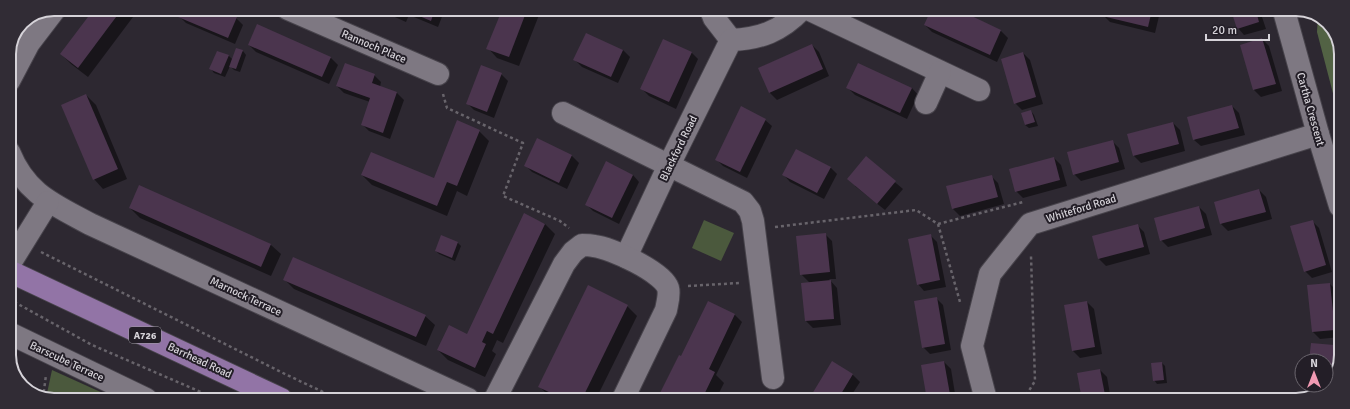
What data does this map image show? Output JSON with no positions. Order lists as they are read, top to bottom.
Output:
{
  "streets": {
    "main road": ["A726", "Barrhead Road"],
    "street": [
      "Rannoch Place",
      "Cartha Crescent",
      "Blackford Road",
      "Whiteford Road",
      "Marnock Terrace",
      "Barscube Terrace"
    ]
  },
  "crossings": [
    ["Cartha Crescent", "Whiteford Road"]
  ],
  "scale_bar": "20 m",
  "north": "top"
}
